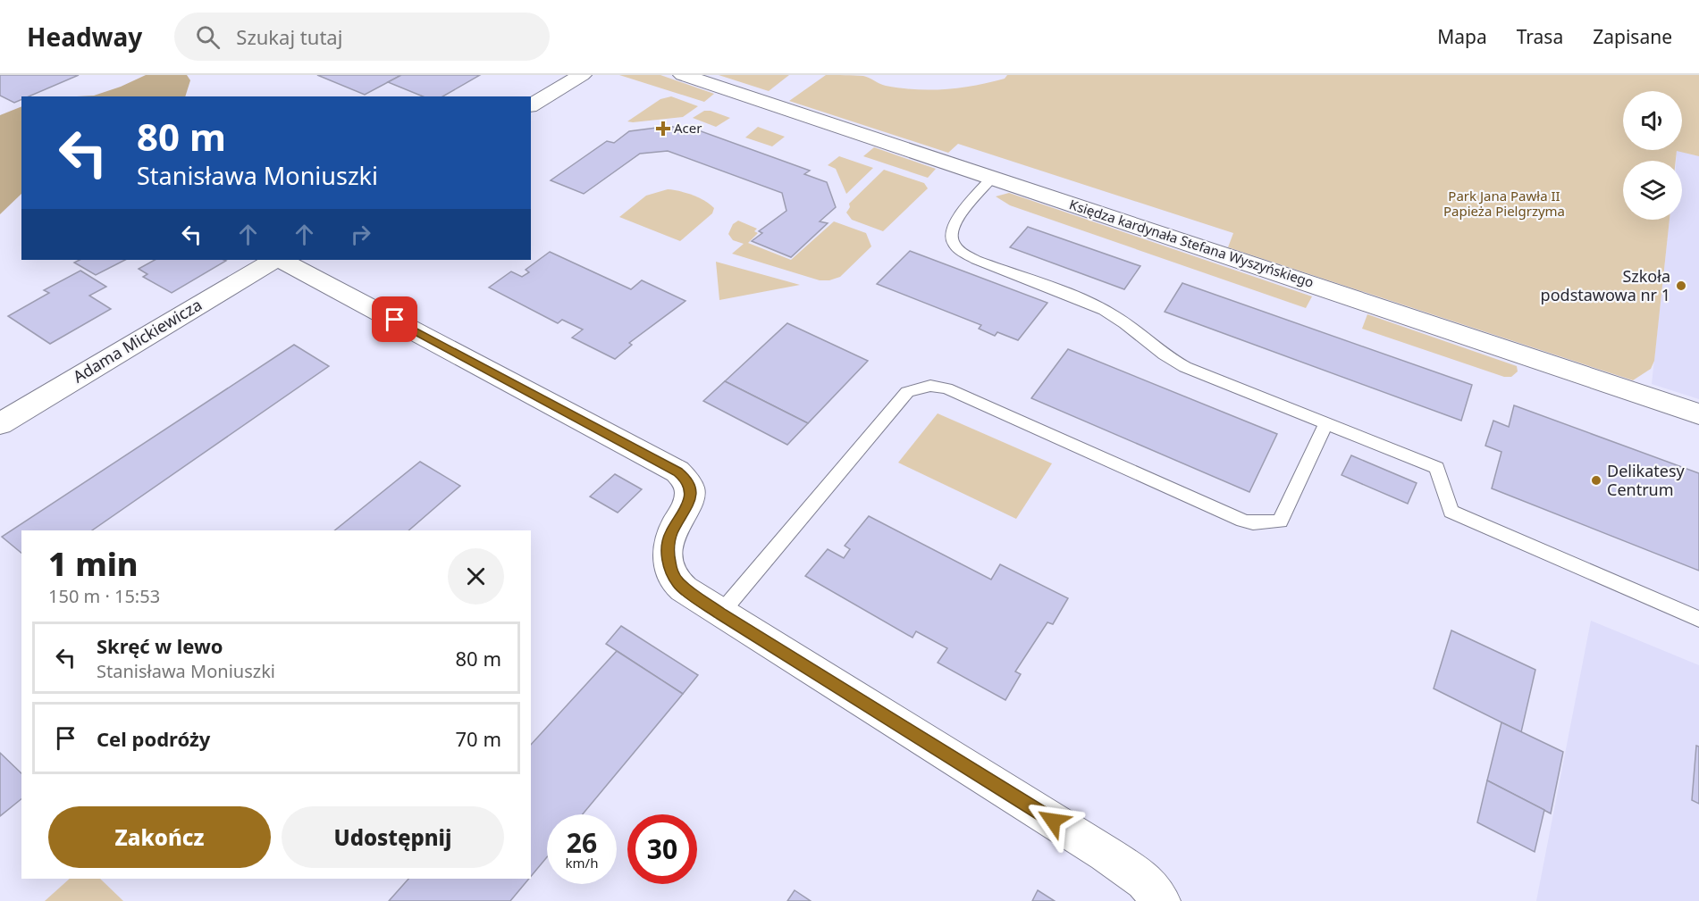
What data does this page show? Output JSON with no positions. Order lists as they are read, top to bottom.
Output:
{
  "streets": {
    "street": ["Księdza kardynała Stefana Wyszyńskiego", "Adama Mickiewicza"]
  },
  "parks": ["Park Jana Pawła II Papieża Pielgrzyma"],
  "places": {
    "health": ["Acer"],
    "other": ["Szkoła podstawowa nr 1", "Delikatesy Centrum"]
  },
  "page": {
    "header": "Headway",
    "search": "Szukaj tutaj",
    "nav": ["Mapa", "Trasa", "Zapisane"],
    "turn": ["80 m", "Stanisława Moniuszki"],
    "heading": ["1 min", "150 m · 15:53"],
    "list": [
      {
        "name": "Skręć w lewo",
        "note": "Stanisława Moniuszki",
        "value": "80 m"
      },
      {
        "name": "Cel podróży",
        "value": "70 m"
      }
    ],
    "buttons": ["Zakończ", "Udostępnij"],
    "speed": "26 km/h",
    "limit": "30"
  }
}
